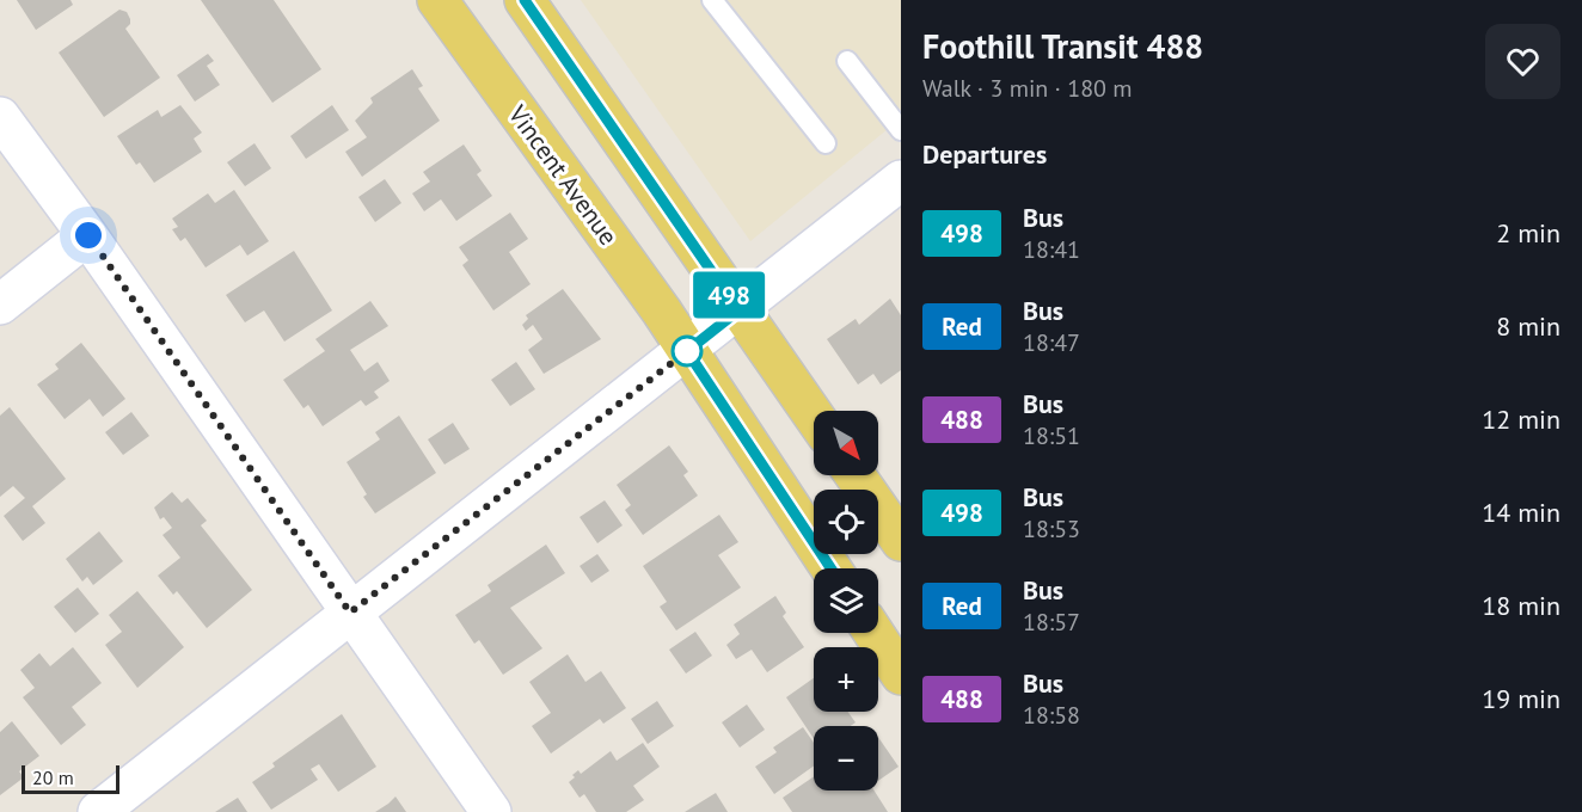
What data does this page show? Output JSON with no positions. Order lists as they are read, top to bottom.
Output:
{
  "streets": {
    "main road": ["Vincent Avenue"]
  },
  "lines": ["bus line 498"],
  "scale_bar": "20 m",
  "north": "bottom right",
  "page": {
    "on_map": "498",
    "heading": [
      ["Foothill Transit 488", "Walk · 3 min · 180 m"],
      "Departures"
    ],
    "list": [
      {
        "mark": "498",
        "name": "Bus",
        "note": "18:41",
        "value": "2 min"
      },
      {
        "mark": "Red",
        "name": "Bus",
        "note": "18:47",
        "value": "8 min"
      },
      {
        "mark": "488",
        "name": "Bus",
        "note": "18:51",
        "value": "12 min"
      },
      {
        "mark": "498",
        "name": "Bus",
        "note": "18:53",
        "value": "14 min"
      },
      {
        "mark": "Red",
        "name": "Bus",
        "note": "18:57",
        "value": "18 min"
      },
      {
        "mark": "488",
        "name": "Bus",
        "note": "18:58",
        "value": "19 min"
      }
    ],
    "map_buttons": ["+", "−"],
    "scale": "20 m"
  }
}
